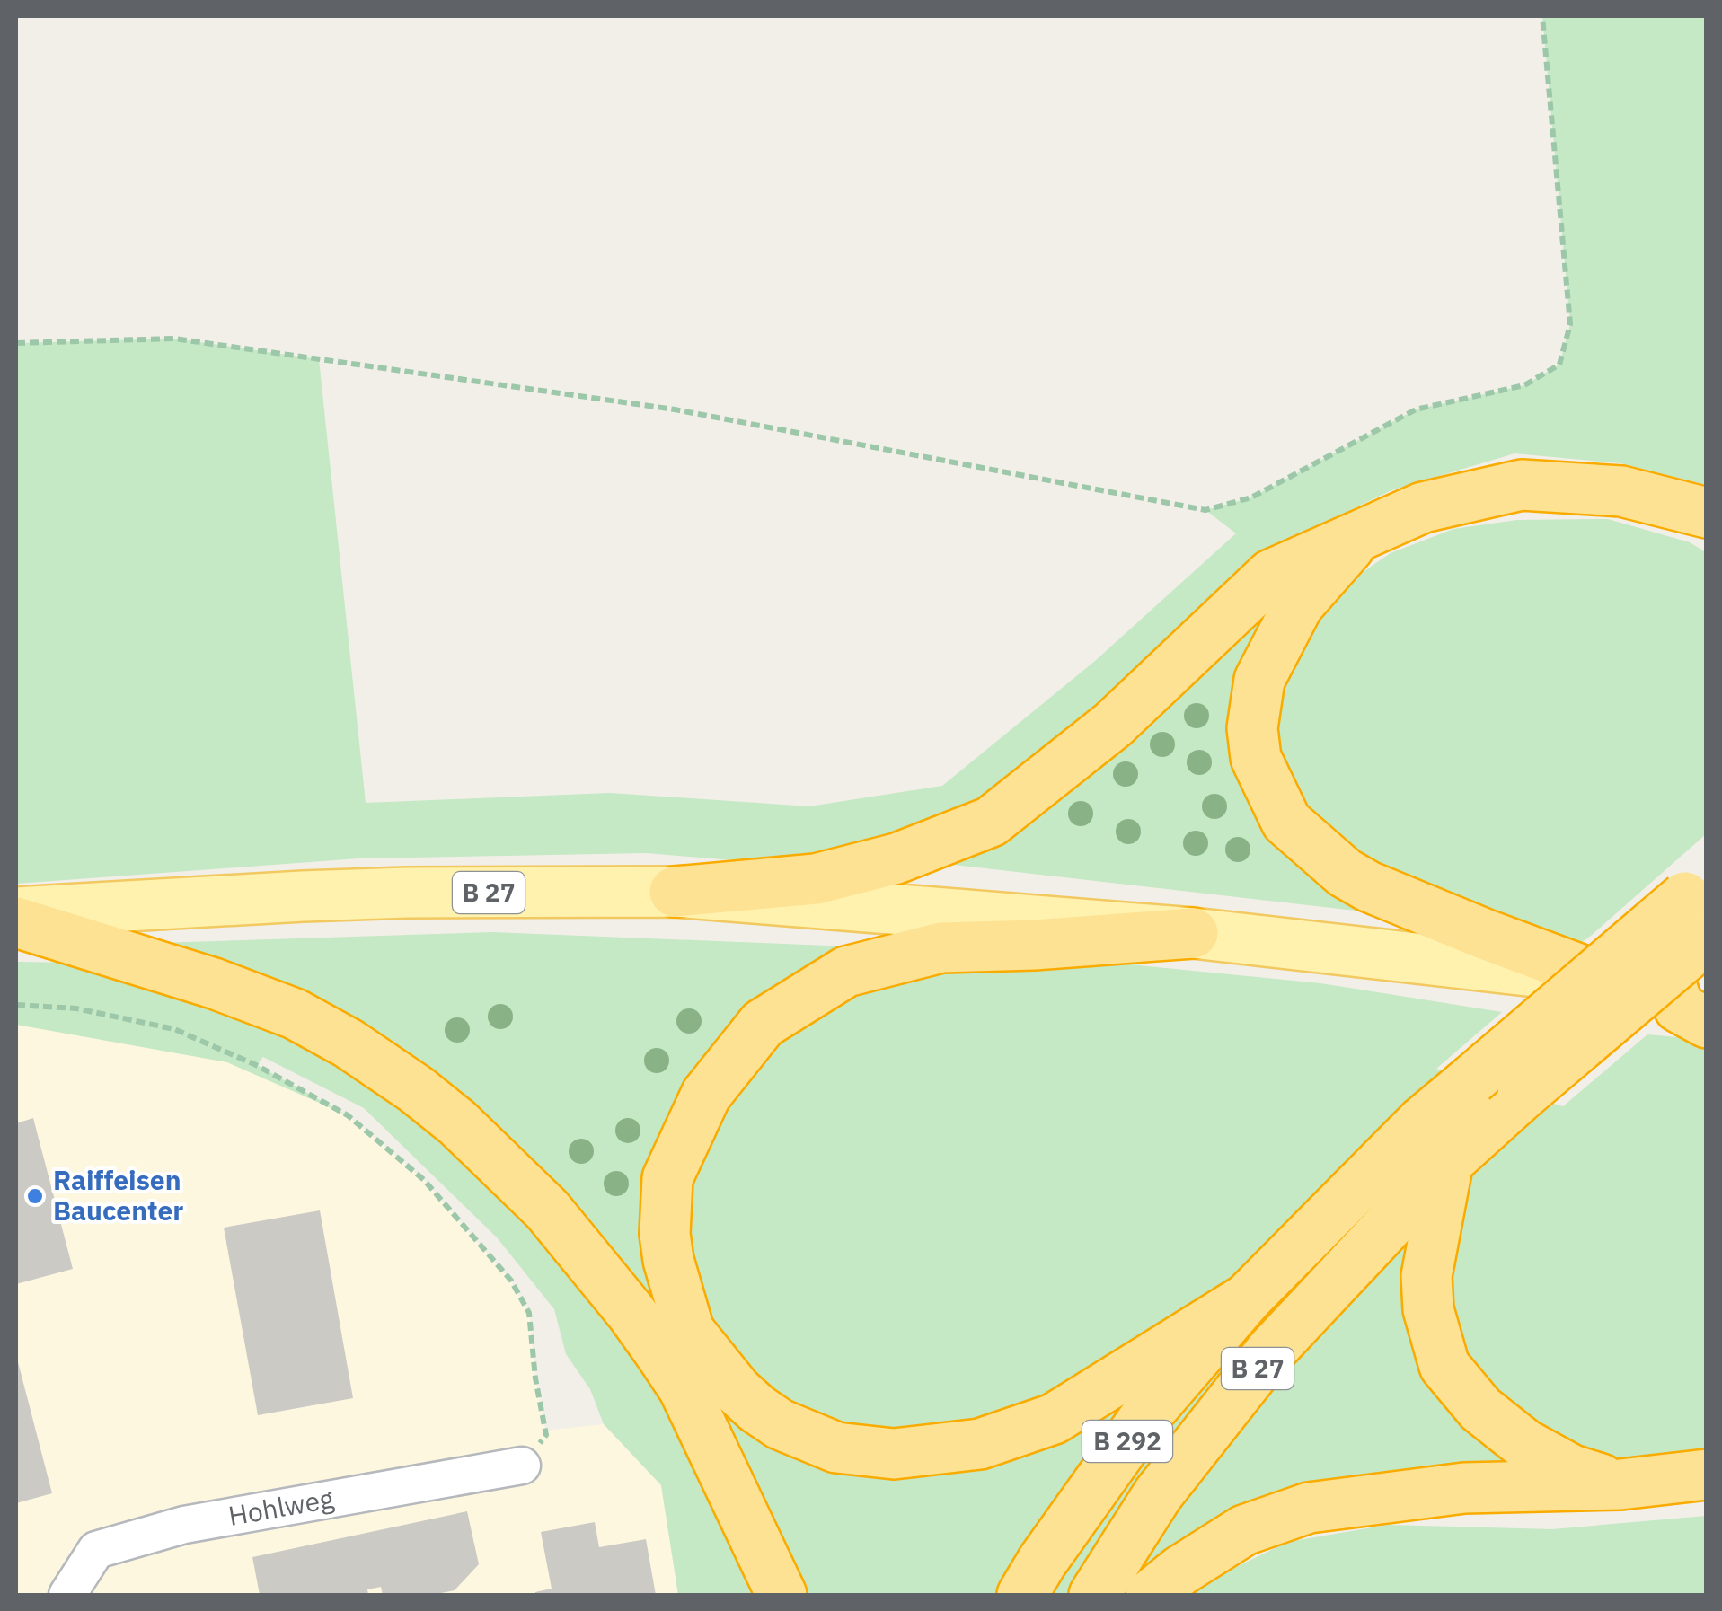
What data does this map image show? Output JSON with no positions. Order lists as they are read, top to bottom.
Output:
{
  "streets": {
    "highway": ["B 27", "B 292"],
    "street": ["Hohlweg"]
  },
  "crossings": [
    ["B 27", "B 292"]
  ],
  "places": ["Raiffeisen Baucenter"]
}
